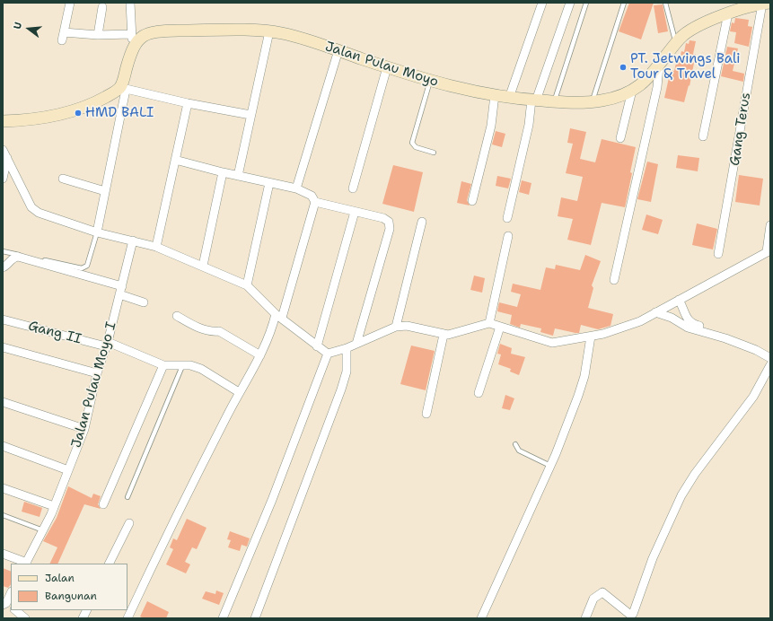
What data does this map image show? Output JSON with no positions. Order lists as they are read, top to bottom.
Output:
{
  "streets": {
    "street": [
      "Jalan Pulau Moyo",
      "Gang Terus",
      "Gang II",
      "Jalan Pulau Moyo I"
    ]
  },
  "crossings": [
    ["Jalan Pulau Moyo", "Gang Terus"],
    ["Gang II", "Jalan Pulau Moyo I"]
  ],
  "places": ["PT. Jetwings Bali Tour & Travel", "HMD BALI"],
  "legend": ["Jalan", "Bangunan"],
  "north": "left"
}
